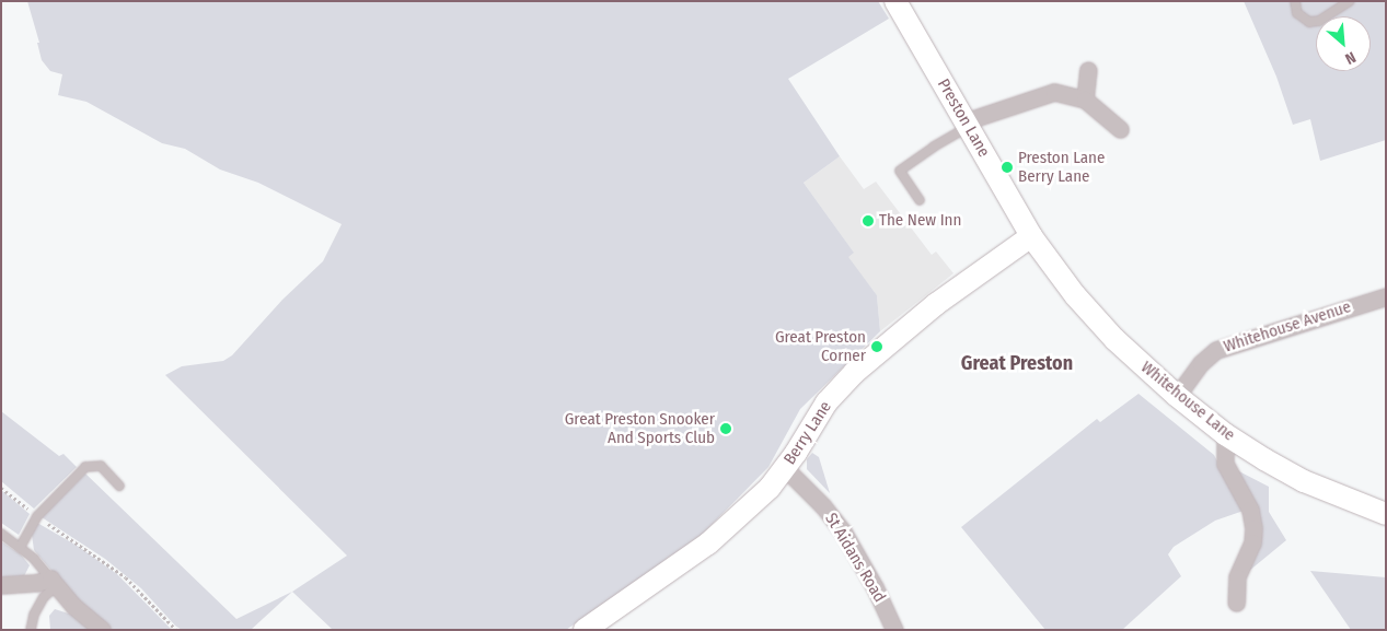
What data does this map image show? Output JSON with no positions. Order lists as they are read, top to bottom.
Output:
{
  "streets": {
    "street": [
      "Preston Lane",
      "Whitehouse Avenue",
      "Whitehouse Lane",
      "Berry Lane",
      "St Aidans Road"
    ]
  },
  "crossings": [
    ["Preston Lane", "Whitehouse Lane"],
    ["Preston Lane", "Berry Lane"],
    ["Whitehouse Avenue", "Whitehouse Lane"],
    ["Whitehouse Lane", "Berry Lane"],
    ["Berry Lane", "St Aidans Road"]
  ],
  "districts": ["Great Preston"],
  "places": [
    "Preston Lane Berry Lane",
    "The New Inn",
    "Great Preston Corner",
    "Great Preston Snooker And Sports Club"
  ],
  "north": "bottom right"
}
